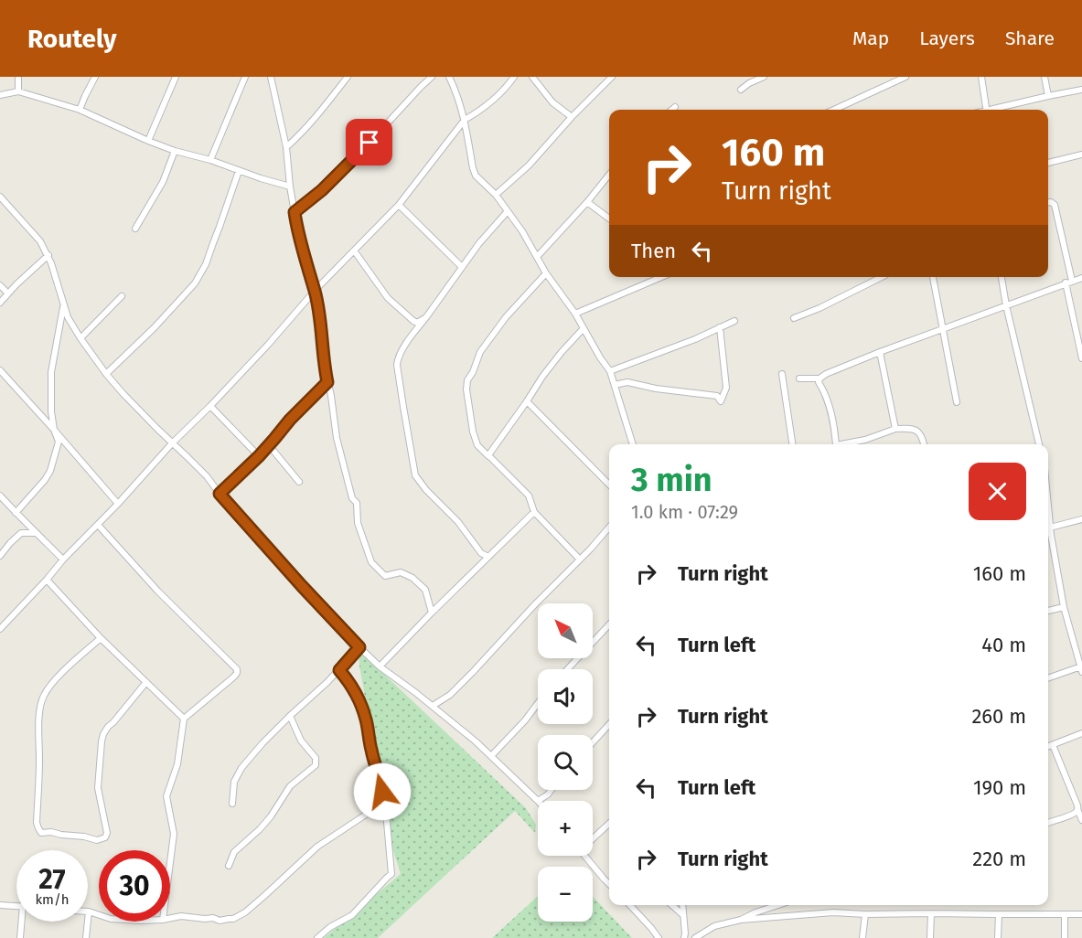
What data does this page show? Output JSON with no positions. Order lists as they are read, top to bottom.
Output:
{
  "north": "top left",
  "page": {
    "header": "Routely",
    "nav": ["Map", "Layers", "Share"],
    "turn": ["160 m", "Turn right"],
    "then": "Then",
    "heading": ["3 min", "1.0 km · 07:29"],
    "list": [
      {
        "name": "Turn right",
        "value": "160 m"
      },
      {
        "name": "Turn left",
        "value": "40 m"
      },
      {
        "name": "Turn right",
        "value": "260 m"
      },
      {
        "name": "Turn left",
        "value": "190 m"
      },
      {
        "name": "Turn right",
        "value": "220 m"
      }
    ],
    "map_buttons": ["+", "−"],
    "speed": "27 km/h",
    "limit": "30"
  }
}
